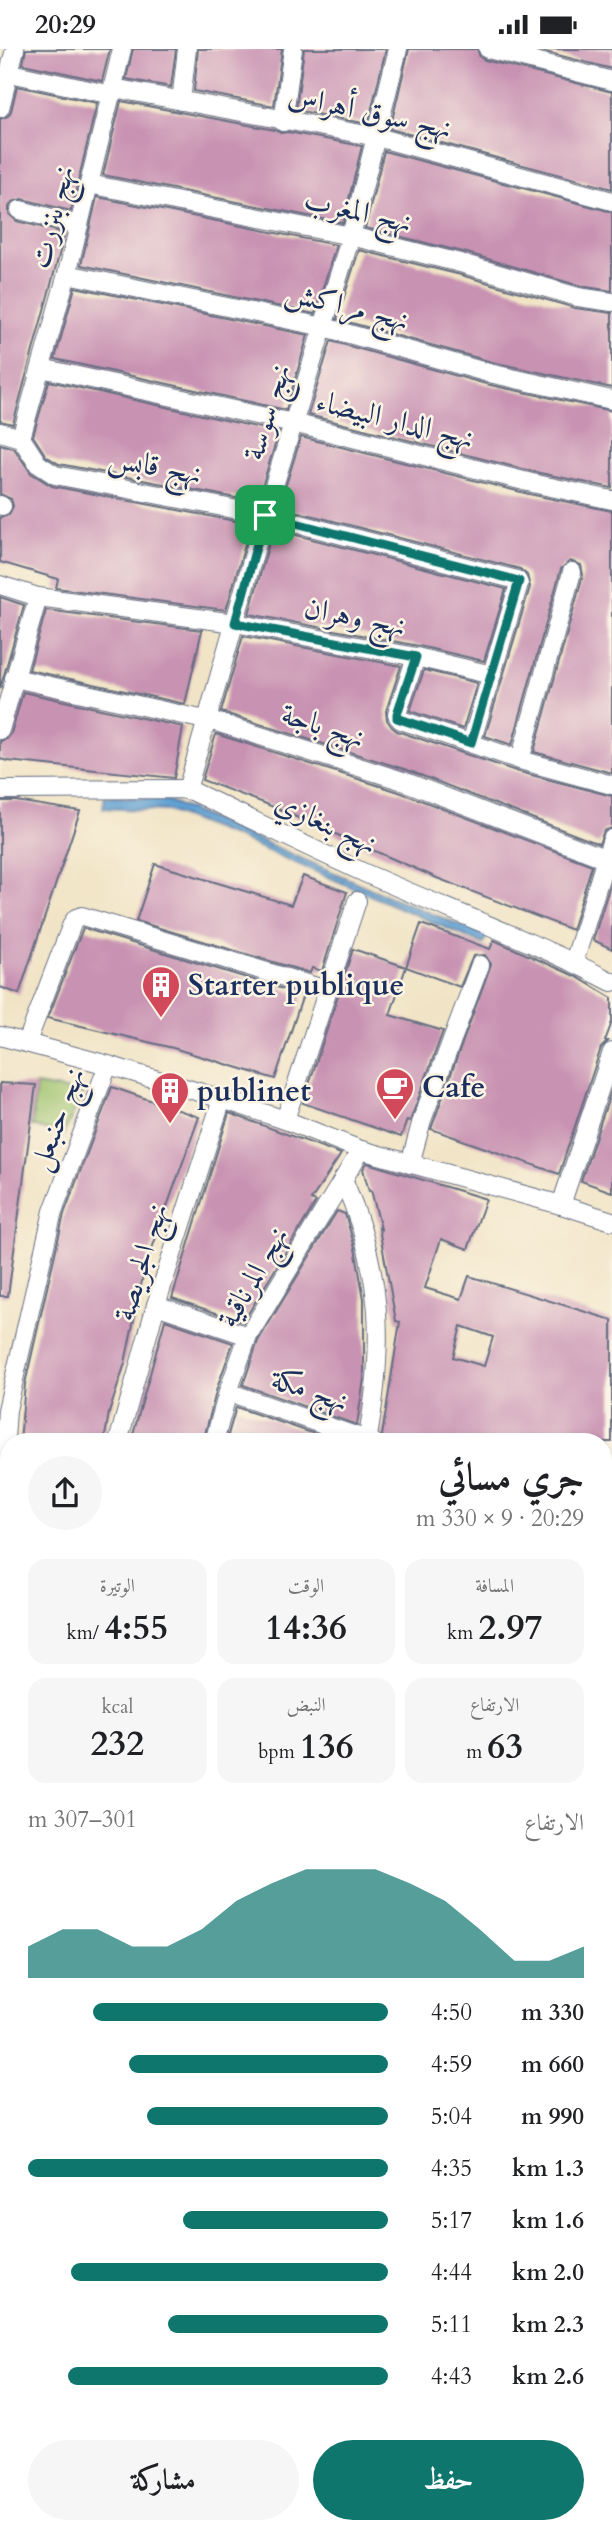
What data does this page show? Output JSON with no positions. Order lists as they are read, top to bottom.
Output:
{
  "streets": {
    "street": [
      "نهج سوق أهراس",
      "نهج المغرب",
      "نهج بنزرت",
      "نهج مراكش",
      "نهج سوسة",
      "نهج الدار البيضاء",
      "نهج قابس",
      "نهج وهران",
      "نهج باجة",
      "نهج بنغازي",
      "نهج حنبعل",
      "نهج الجريصة",
      "نهج المرناقية",
      "نهج مكة"
    ]
  },
  "crossings": [
    ["نهج سوق أهراس", "نهج بنزرت"],
    ["نهج سوق أهراس", "نهج سوسة"],
    ["نهج المغرب", "نهج بنزرت"],
    ["نهج المغرب", "نهج سوسة"],
    ["نهج بنزرت", "نهج مراكش"],
    ["نهج بنزرت", "نهج الدار البيضاء"],
    ["نهج بنزرت", "نهج قابس"],
    ["نهج مراكش", "نهج سوسة"],
    ["نهج سوسة", "نهج الدار البيضاء"],
    ["نهج سوسة", "نهج قابس"],
    ["نهج سوسة", "نهج وهران"],
    ["نهج سوسة", "نهج باجة"],
    ["نهج سوسة", "نهج بنغازي"],
    ["نهج المرناقية", "نهج مكة"]
  ],
  "places": {
    "building": ["Starter publique", "publinet"],
    "cafe": ["Cafe"]
  },
  "page": {
    "status": "20:29",
    "heading": ["جري مسائي", "20:29 · 9 × 330 m"],
    "stats": [
      ["المسافة", "2.97 km"],
      ["الوقت", "14:36"],
      ["الوتيرة", "4:55 /km"],
      ["الارتفاع", "63 m"],
      ["النبض", "136 bpm"],
      ["kcal", "232"]
    ],
    "chart": ["الارتفاع", "301–307 m"],
    "list": [
      {
        "name": "330 m",
        "note": "4:50"
      },
      {
        "name": "660 m",
        "note": "4:59"
      },
      {
        "name": "990 m",
        "note": "5:04"
      },
      {
        "name": "1.3 km",
        "note": "4:35"
      },
      {
        "name": "1.6 km",
        "note": "5:17"
      },
      {
        "name": "2.0 km",
        "note": "4:44"
      },
      {
        "name": "2.3 km",
        "note": "5:11"
      },
      {
        "name": "2.6 km",
        "note": "4:43"
      }
    ],
    "buttons": ["حفظ", "مشاركة"]
  }
}
